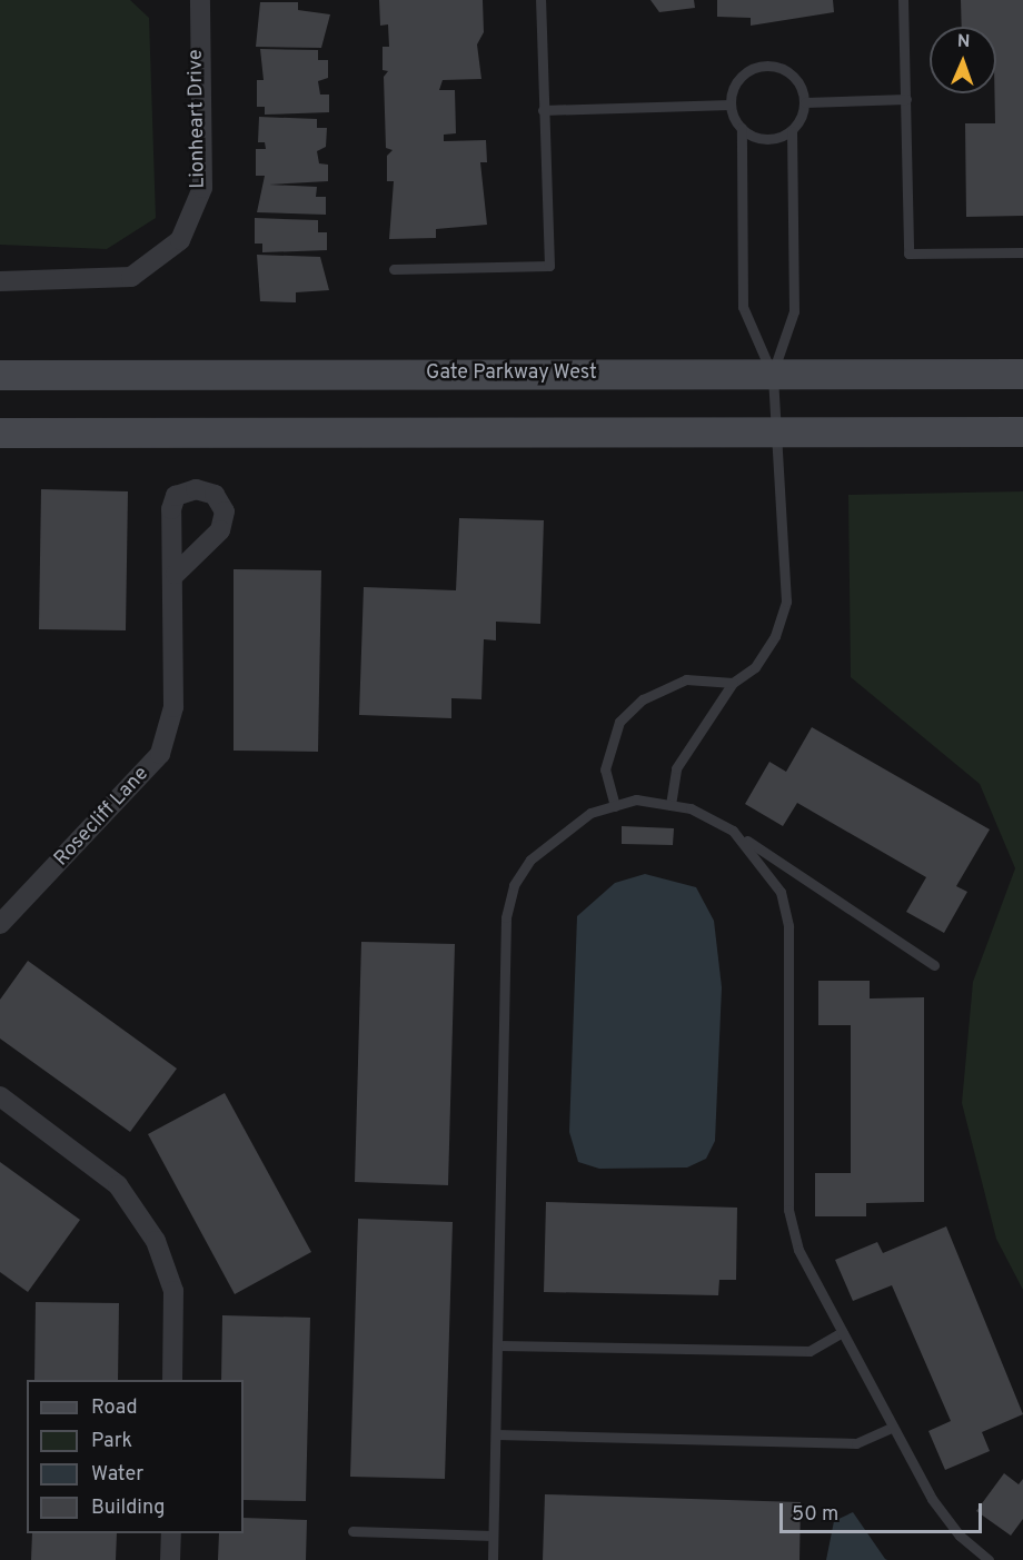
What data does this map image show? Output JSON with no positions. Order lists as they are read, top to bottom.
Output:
{
  "streets": {
    "main road": ["Gate Parkway West"],
    "street": ["Lionheart Drive", "Rosecliff Lane"]
  },
  "legend": [
    "Road",
    "Park",
    "Water",
    "Building"
  ],
  "scale_bar": "50 m",
  "north": "top"
}
